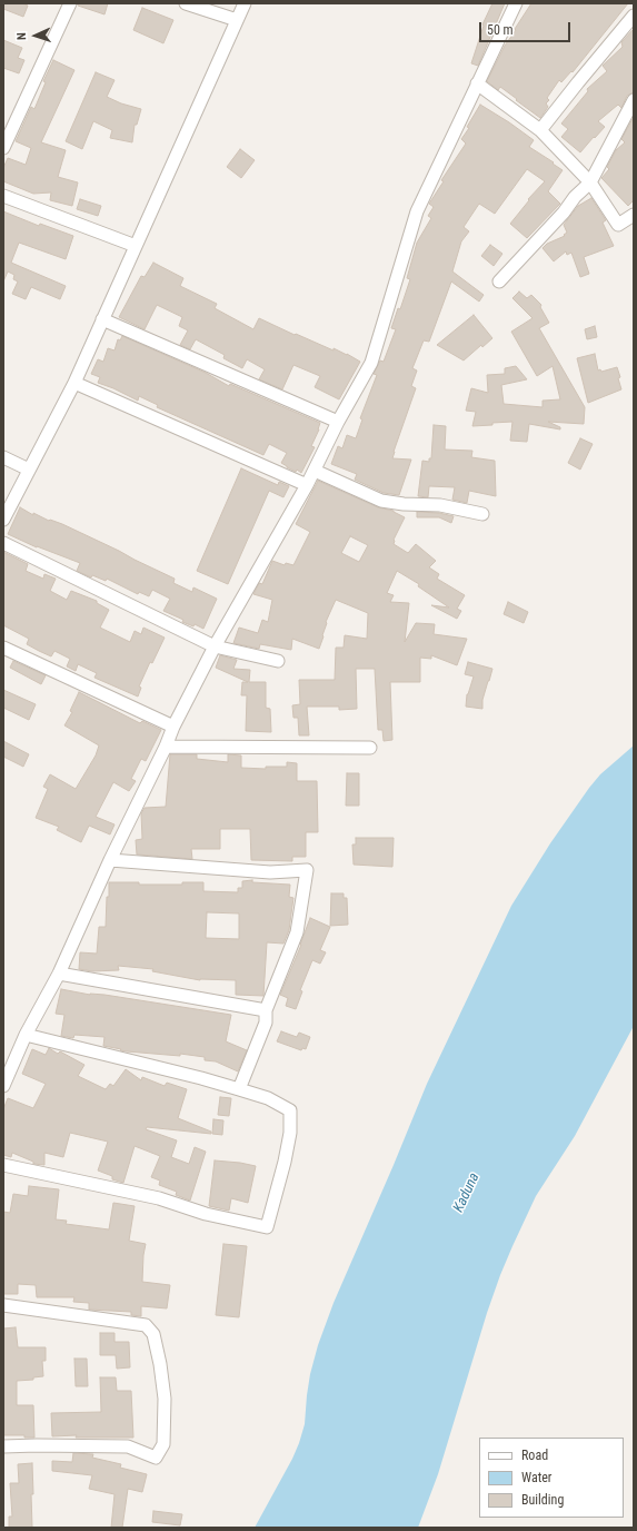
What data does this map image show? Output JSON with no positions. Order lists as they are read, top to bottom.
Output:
{
  "water": ["Kaduna"],
  "legend": ["Road", "Water", "Building"],
  "scale_bar": "50 m",
  "north": "left"
}
